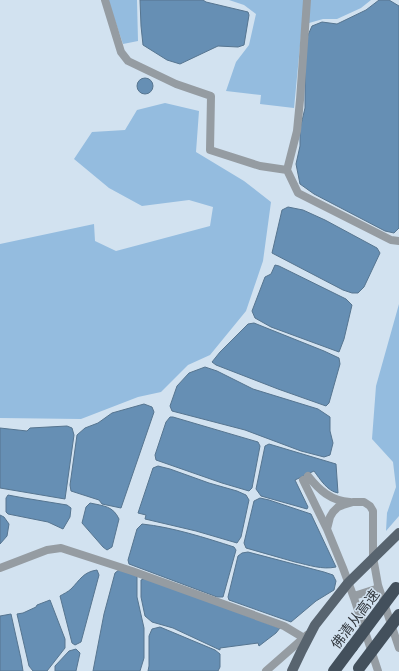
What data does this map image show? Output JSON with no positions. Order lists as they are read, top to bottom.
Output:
{
  "streets": {
    "highway": ["佛清从高速"]
  }
}
